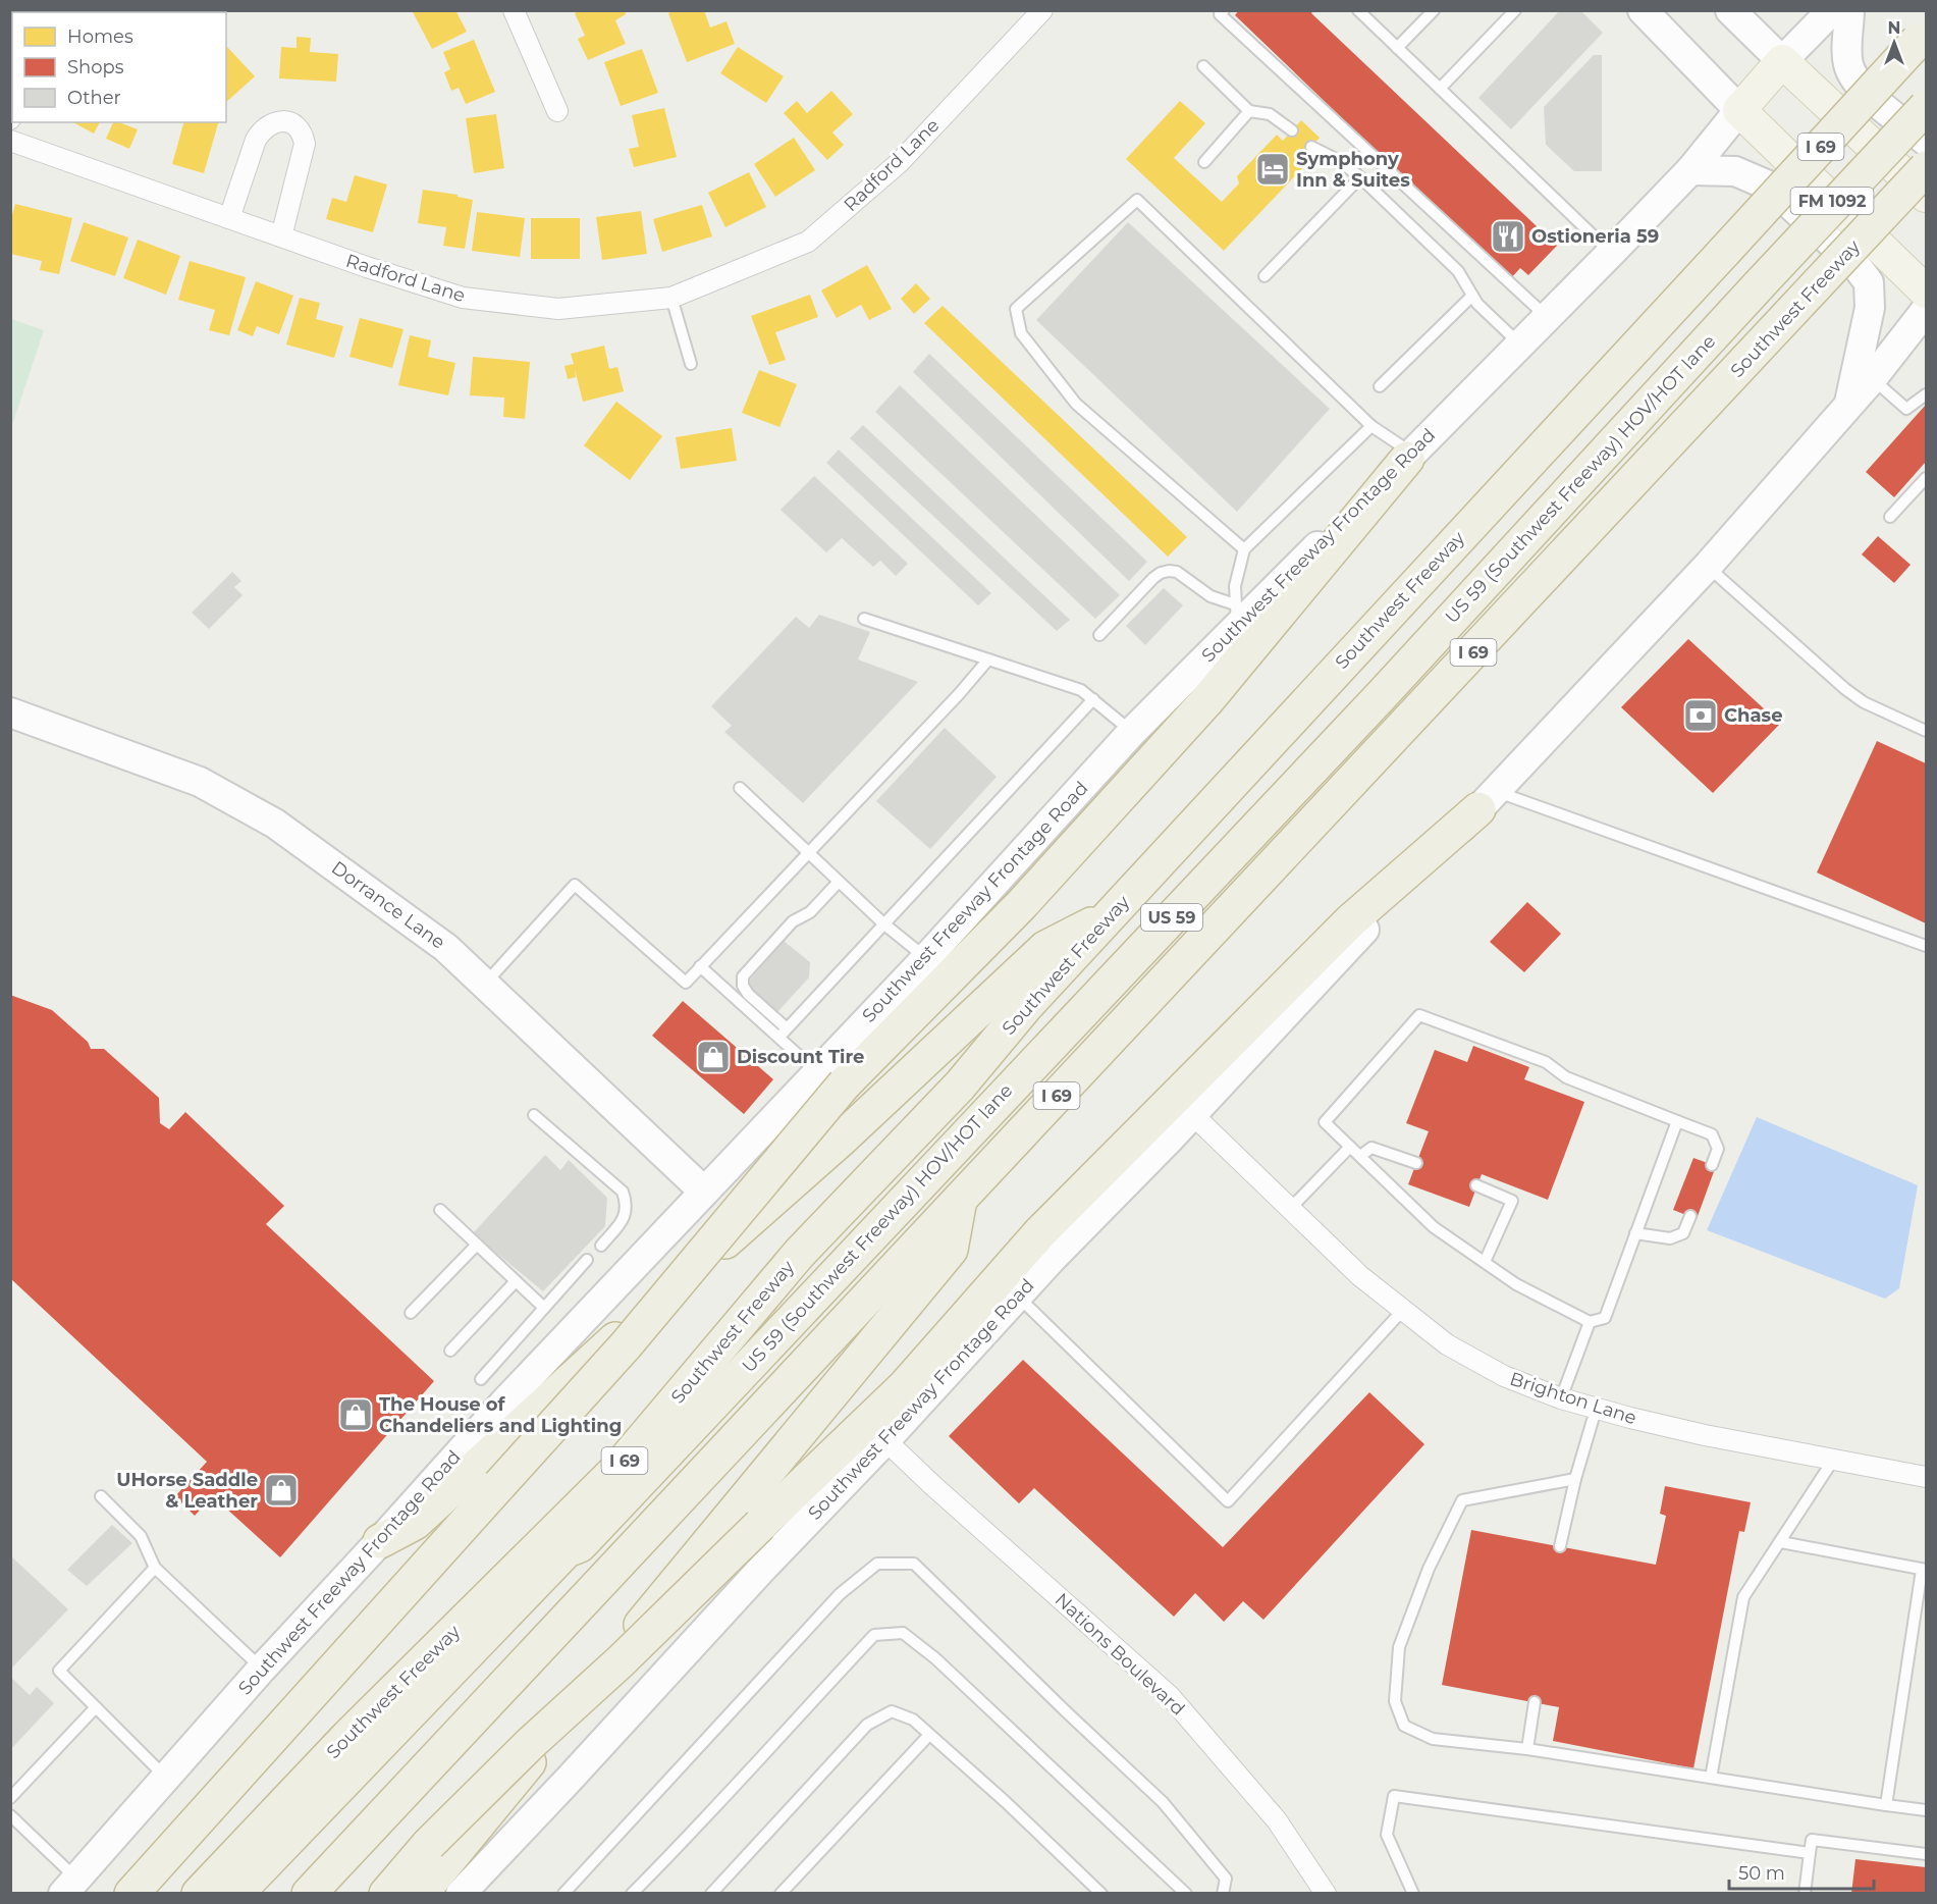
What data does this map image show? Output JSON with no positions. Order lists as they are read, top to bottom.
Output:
{
  "streets": {
    "highway": [
      "I 69",
      "Southwest Freeway",
      "US 59 (Southwest Freeway) HOV/HOT lane",
      "US 59"
    ],
    "main road": ["FM 1092", "Southwest Freeway Frontage Road", "Dorrance Lane"],
    "street": ["Radford Lane", "Brighton Lane", "Nations Boulevard"]
  },
  "crossings": [
    ["FM 1092", "Southwest Freeway Frontage Road"],
    ["Southwest Freeway", "US 59 (Southwest Freeway) HOV/HOT lane"],
    ["Southwest Freeway Frontage Road", "Dorrance Lane"],
    ["Southwest Freeway Frontage Road", "Brighton Lane"],
    ["Southwest Freeway Frontage Road", "Nations Boulevard"]
  ],
  "places": {
    "hotel": ["Symphony Inn & Suites"],
    "restaurant": ["Ostioneria 59"],
    "bank": ["Chase"],
    "shop": ["Discount Tire", "The House of Chandeliers and Lighting", "UHorse Saddle & Leather"]
  },
  "legend": ["Homes", "Shops", "Other"],
  "scale_bar": "50 m",
  "north": "top"
}
